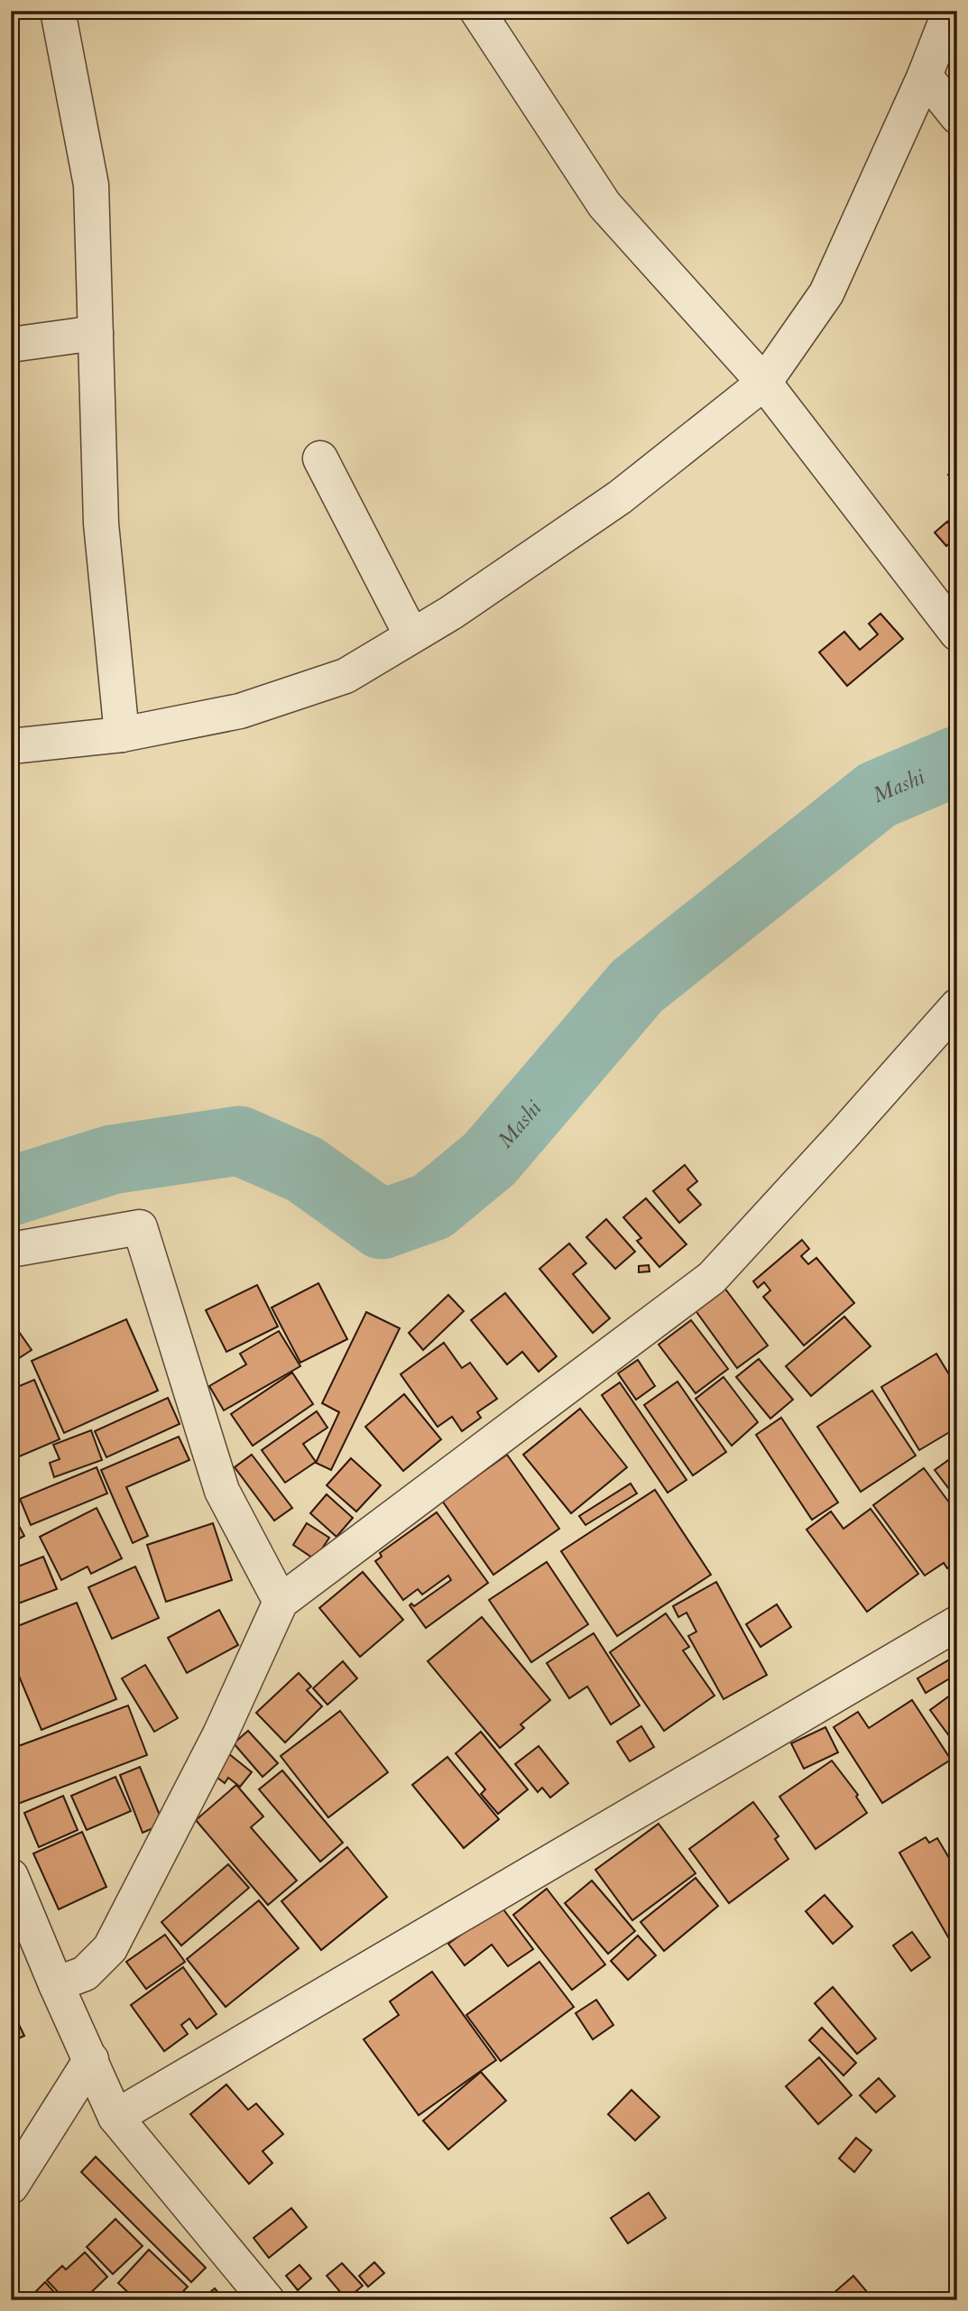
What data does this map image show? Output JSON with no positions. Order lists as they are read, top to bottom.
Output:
{
  "water": ["Mashi"]
}
